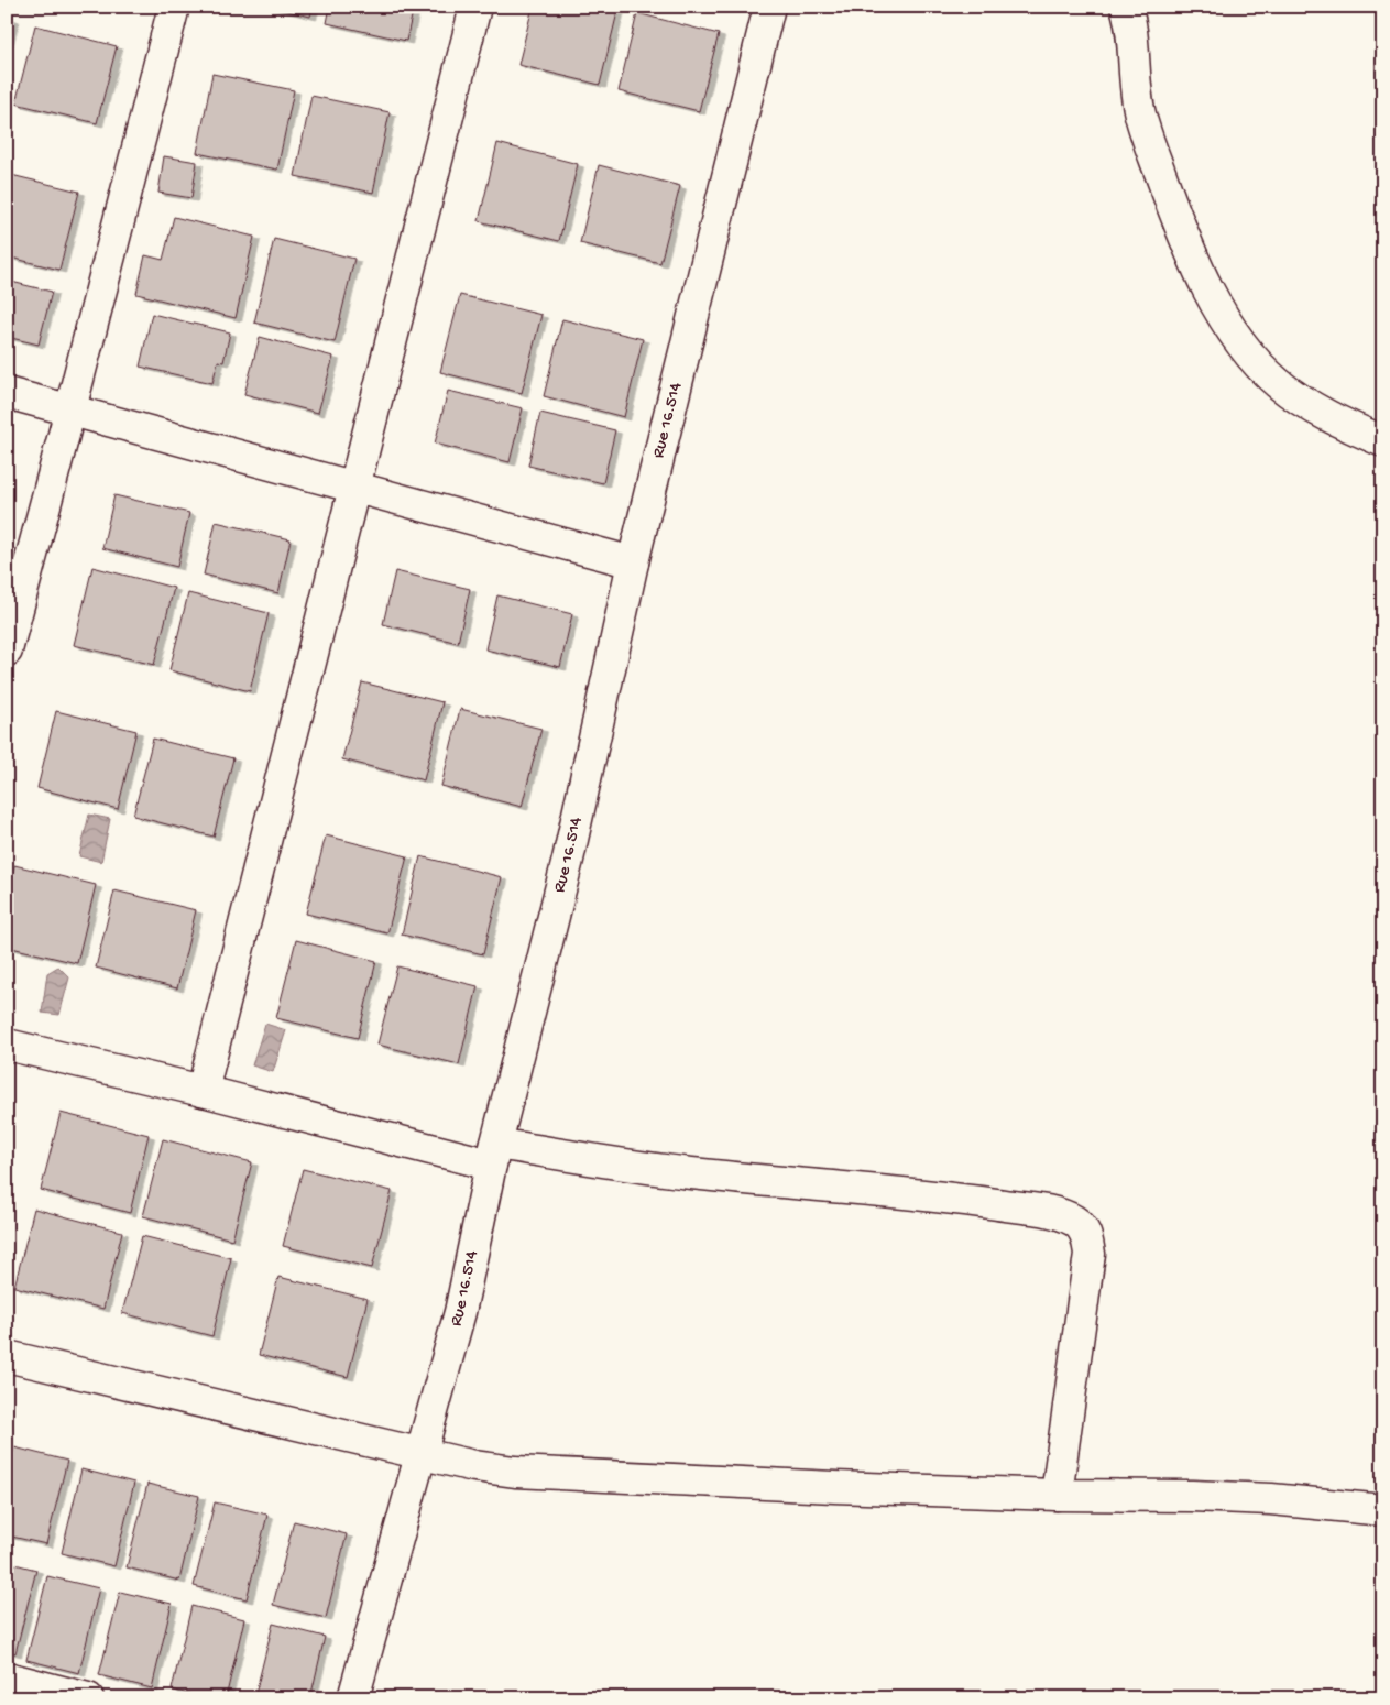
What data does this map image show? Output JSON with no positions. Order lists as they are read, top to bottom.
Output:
{
  "streets": {
    "street": ["Rue 16.514"]
  }
}
